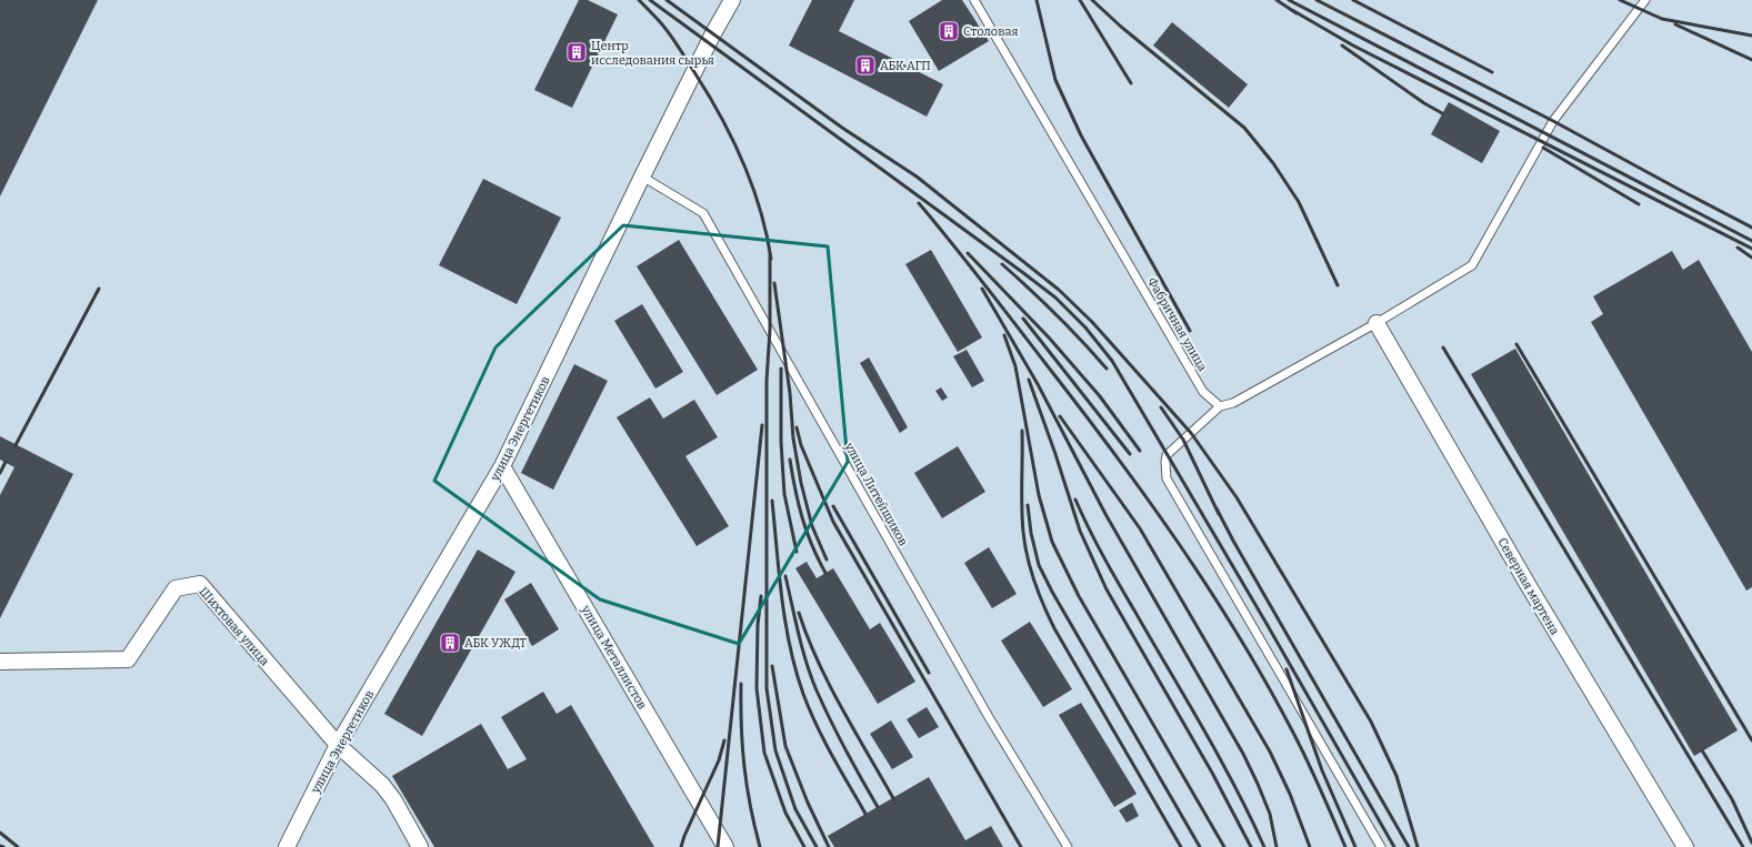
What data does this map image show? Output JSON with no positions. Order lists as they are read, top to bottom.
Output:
{
  "streets": {
    "street": [
      "улица Энергетиков",
      "Северная мартена",
      "Шихтовая улица",
      "улица Металлистов"
    ],
    "lane": ["Фабричная улица", "улица Литейщиков"]
  },
  "crossings": [
    ["улица Энергетиков", "улица Литейщиков"],
    ["улица Энергетиков", "Шихтовая улица"],
    ["улица Энергетиков", "улица Металлистов"]
  ],
  "places": {
    "building": [
      "Столовая",
      "Центр исследования сырья",
      "АБК АГП",
      "АБК УЖДТ"
    ]
  }
}
